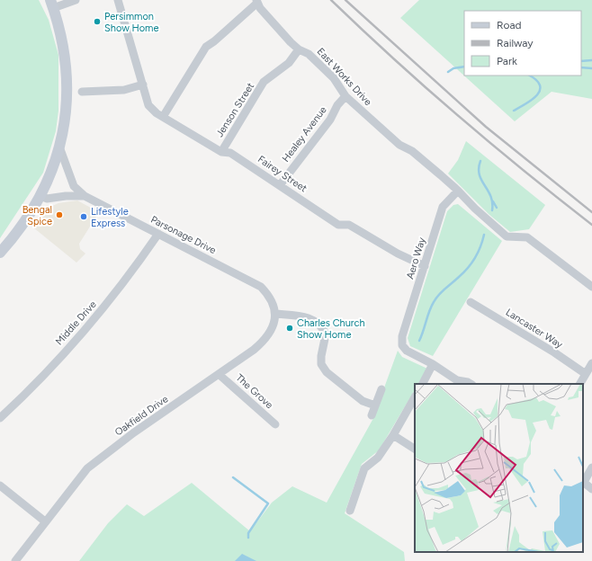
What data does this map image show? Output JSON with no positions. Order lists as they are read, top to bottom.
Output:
{
  "streets": {
    "street": [
      "East Works Drive",
      "Jenson Street",
      "Healey Avenue",
      "Fairey Street",
      "Parsonage Drive",
      "Aero Way",
      "Middle Drive",
      "Lancaster Way",
      "The Grove",
      "Oakfield Drive"
    ]
  },
  "crossings": [
    ["East Works Drive", "Jenson Street"],
    ["East Works Drive", "Healey Avenue"],
    ["East Works Drive", "Aero Way"],
    ["Jenson Street", "Fairey Street"],
    ["Healey Avenue", "Fairey Street"],
    ["Fairey Street", "Aero Way"],
    ["Parsonage Drive", "Middle Drive"],
    ["Parsonage Drive", "Oakfield Drive"],
    ["The Grove", "Oakfield Drive"]
  ],
  "places": [
    "Persimmon Show Home",
    "Bengal Spice",
    "Lifestyle Express",
    "Charles Church Show Home"
  ],
  "legend": ["Road", "Railway", "Park"]
}
